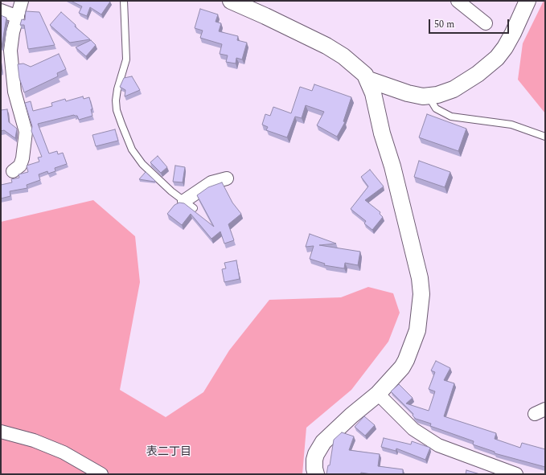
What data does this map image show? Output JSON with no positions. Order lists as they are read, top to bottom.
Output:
{
  "districts": ["表二丁目"],
  "scale_bar": "50 m"
}
